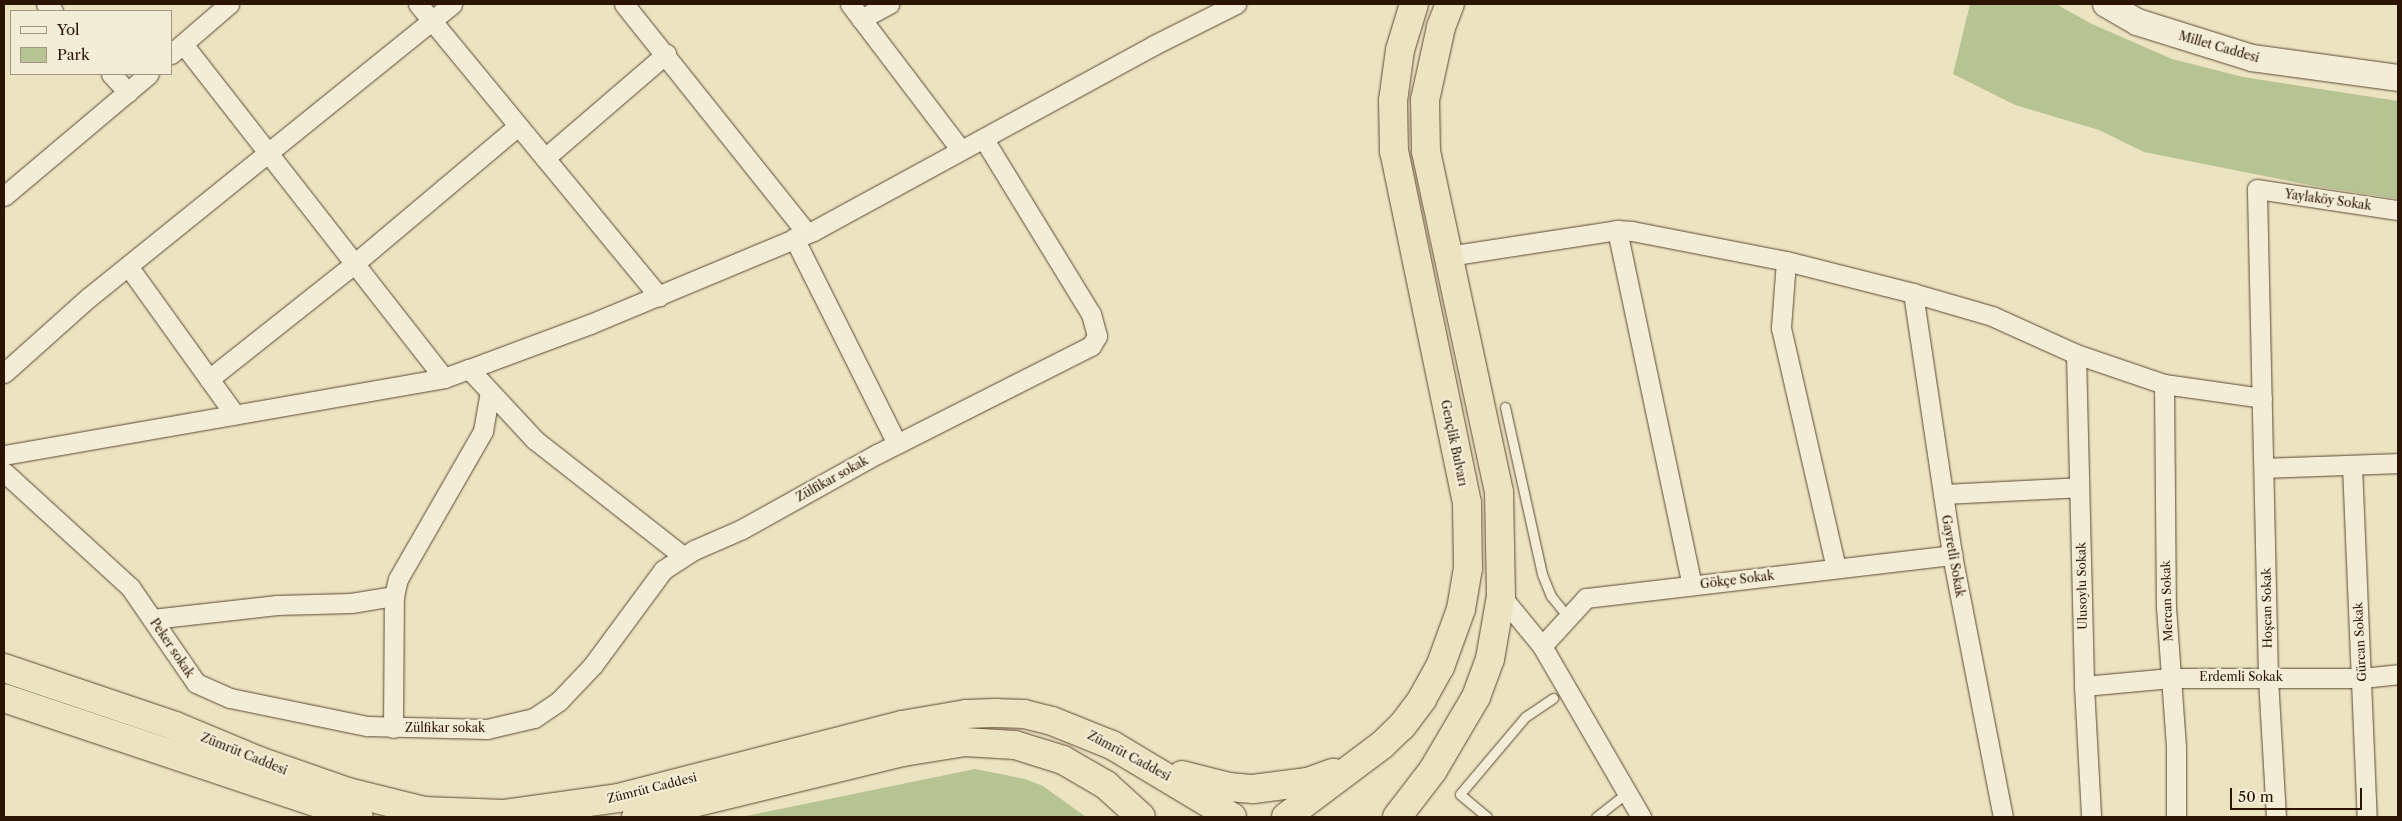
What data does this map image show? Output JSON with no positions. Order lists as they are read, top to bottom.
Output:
{
  "streets": {
    "highway": ["Gençlik Bulvarı", "Zümrüt Caddesi"],
    "main road": ["Millet Caddesi"],
    "street": [
      "Yaylaköy Sokak",
      "Zülfikar sokak",
      "Gayretli Sokak",
      "Gökçe Sokak",
      "Ulusoylu Sokak",
      "Mercan Sokak",
      "Hoşcan Sokak",
      "Gürcan Sokak",
      "Peker sokak",
      "Erdemli Sokak"
    ]
  },
  "crossings": [
    ["Yaylaköy Sokak", "Hoşcan Sokak"],
    ["Zülfikar sokak", "Peker sokak"],
    ["Gayretli Sokak", "Gökçe Sokak"],
    ["Ulusoylu Sokak", "Erdemli Sokak"],
    ["Mercan Sokak", "Erdemli Sokak"],
    ["Hoşcan Sokak", "Erdemli Sokak"],
    ["Gürcan Sokak", "Erdemli Sokak"]
  ],
  "legend": ["Yol", "Park"],
  "scale_bar": "50 m"
}
